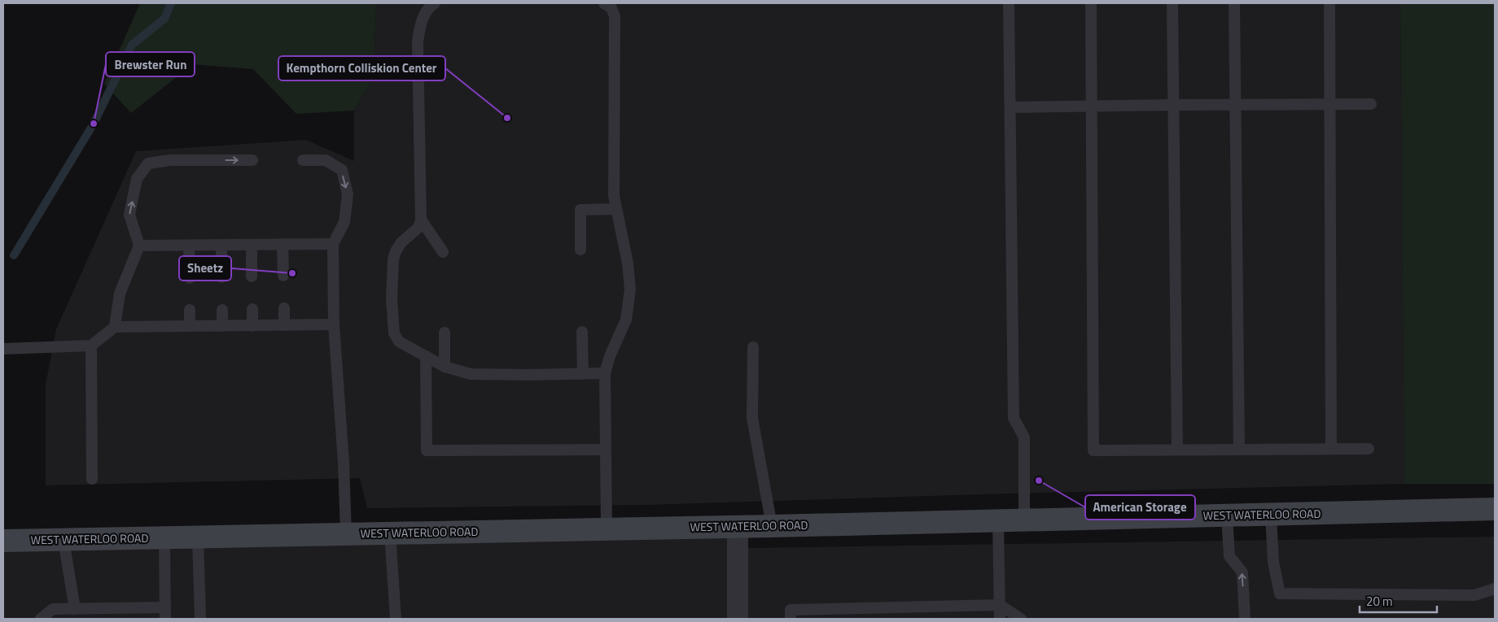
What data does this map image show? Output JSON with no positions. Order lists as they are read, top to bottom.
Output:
{
  "streets": {
    "main road": ["WEST WATERLOO ROAD"]
  },
  "places": [
    "Kempthorn Colliskion Center",
    "Brewster Run",
    "Sheetz",
    "American Storage"
  ],
  "scale_bar": "20 m"
}
